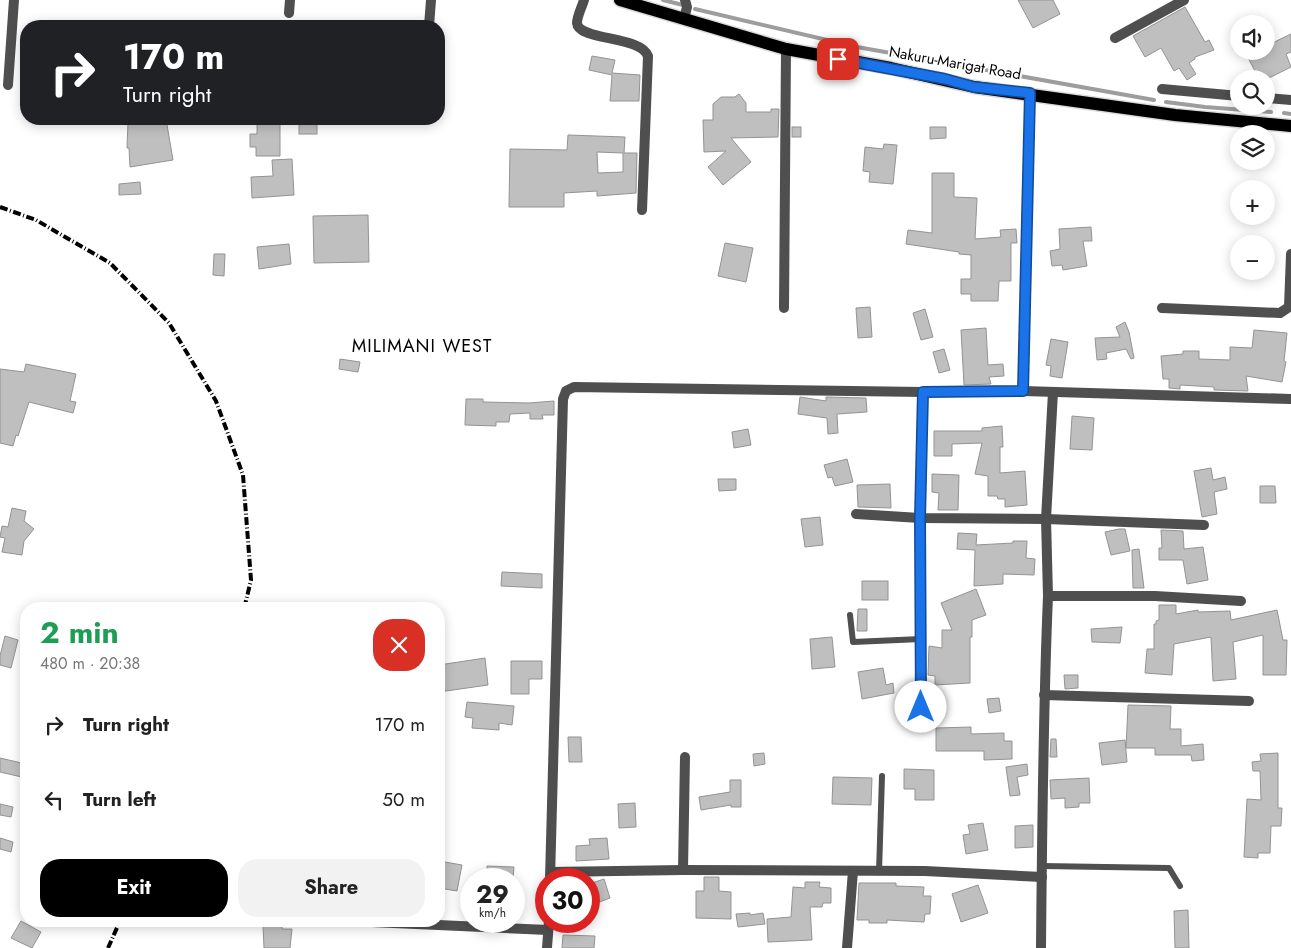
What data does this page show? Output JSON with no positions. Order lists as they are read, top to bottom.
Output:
{
  "streets": {
    "main road": ["Nakuru-Marigat Road"]
  },
  "districts": ["MILIMANI WEST"],
  "page": {
    "map_buttons": ["+", "−"],
    "turn": ["170 m", "Turn right"],
    "heading": ["2 min", "480 m · 20:38"],
    "list": [
      {
        "name": "Turn right",
        "value": "170 m"
      },
      {
        "name": "Turn left",
        "value": "50 m"
      }
    ],
    "buttons": ["Exit", "Share"],
    "speed": "29 km/h",
    "limit": "30"
  }
}
